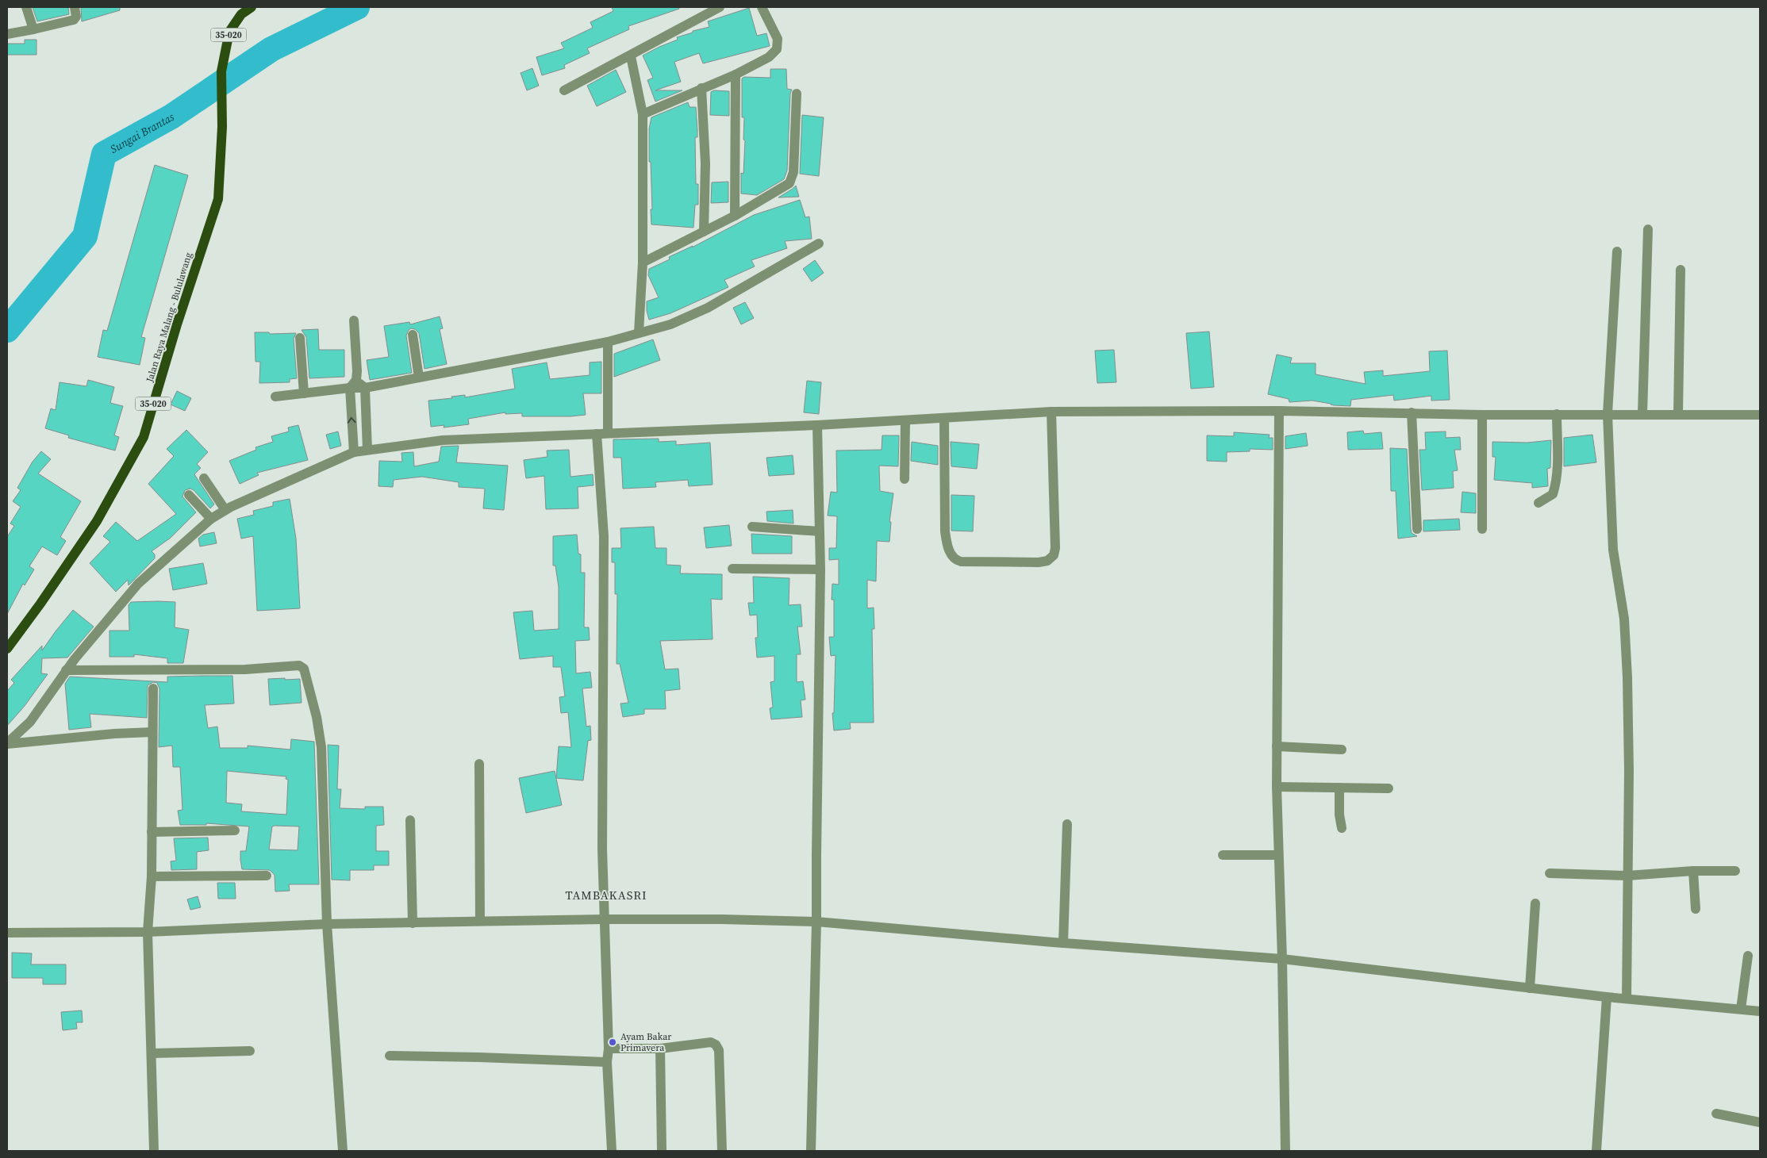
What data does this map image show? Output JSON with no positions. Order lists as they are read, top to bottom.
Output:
{
  "streets": {
    "main road": ["35-020", "Jalan Raya Malang - Bululawang"]
  },
  "districts": ["TAMBAKASRI"],
  "water": ["Sungai Brantas"],
  "places": ["Ayam Bakar Primavera"]
}
